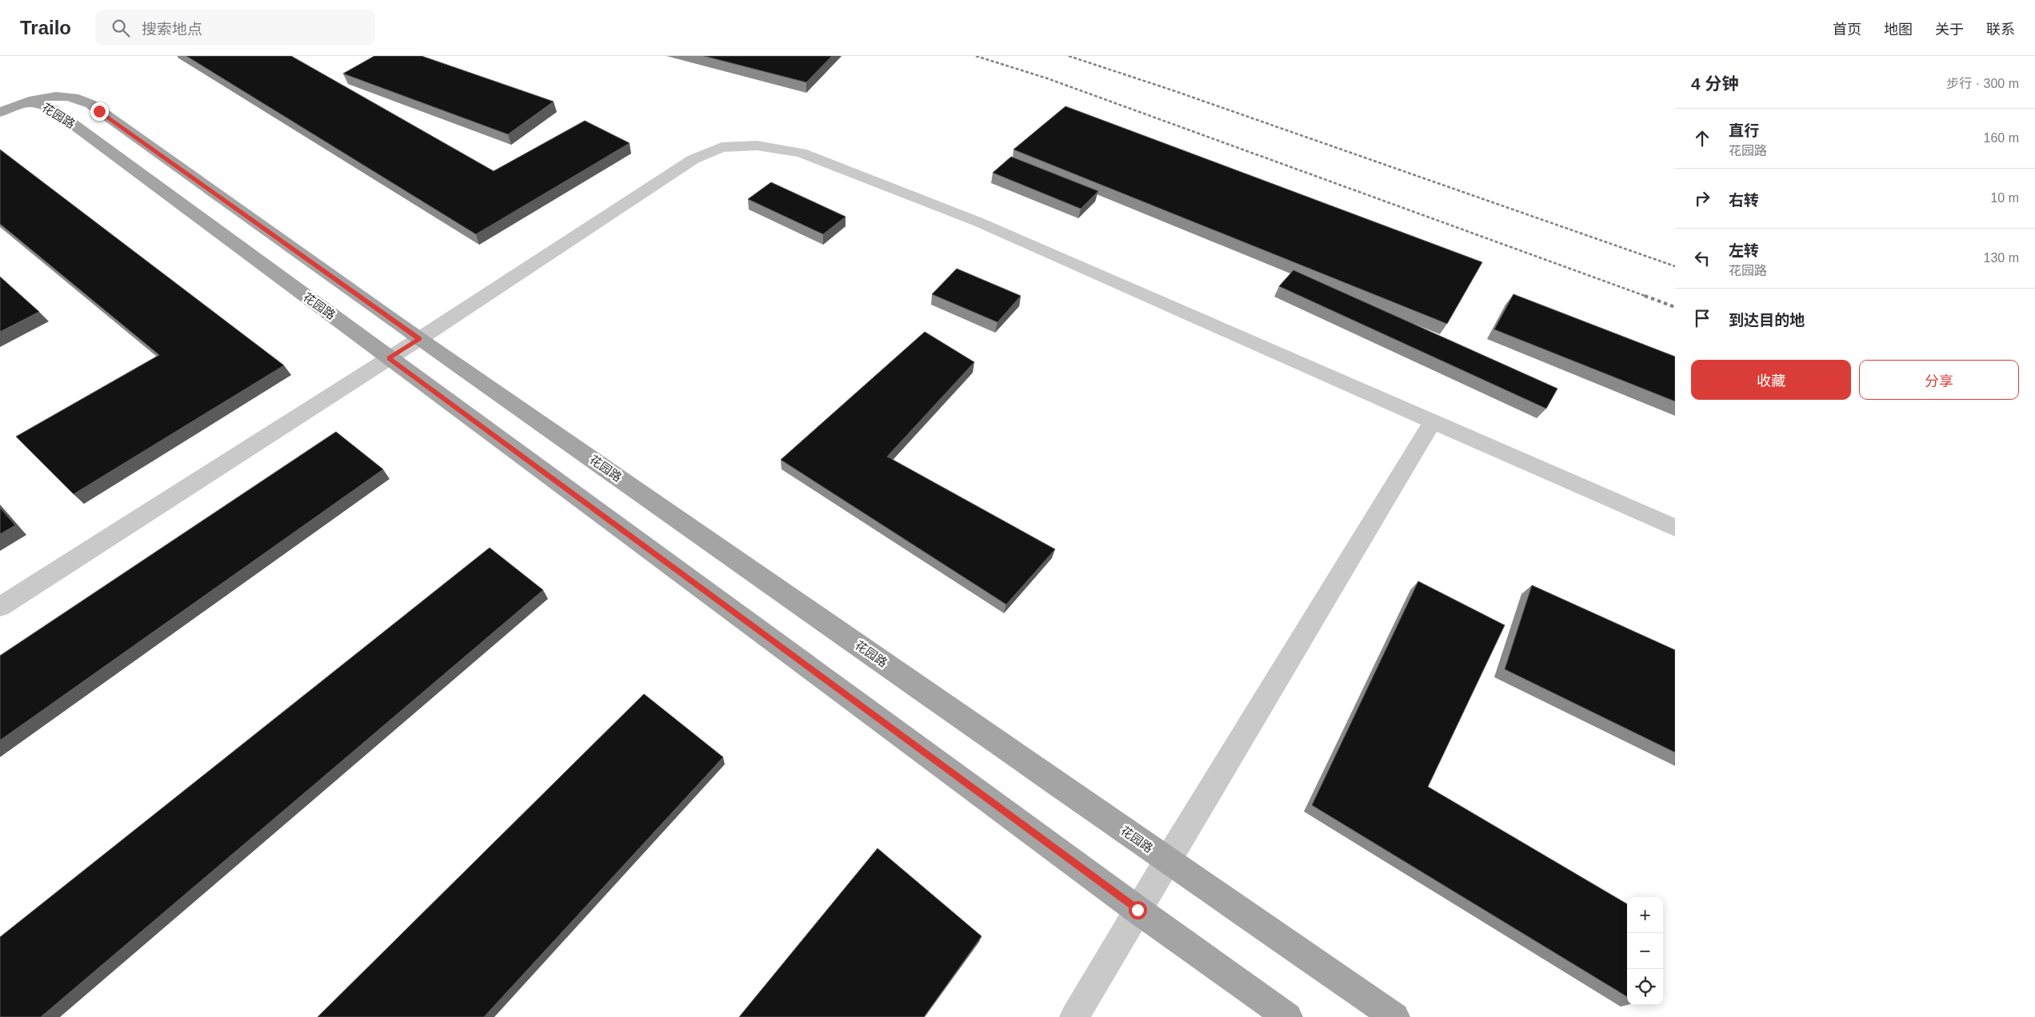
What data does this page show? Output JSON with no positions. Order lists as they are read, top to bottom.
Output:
{
  "streets": {
    "main road": ["花园路"]
  },
  "page": {
    "header": "Trailo",
    "search": "搜索地点",
    "nav": [
      "首页",
      "地图",
      "关于",
      "联系"
    ],
    "heading": ["4 分钟", "步行 · 300 m"],
    "list": [
      ["直行", "花园路", "160 m"],
      ["右转", "10 m"],
      ["左转", "花园路", "130 m"],
      "到达目的地"
    ],
    "buttons": ["收藏", "分享"],
    "map_buttons": ["+", "−"]
  }
}
